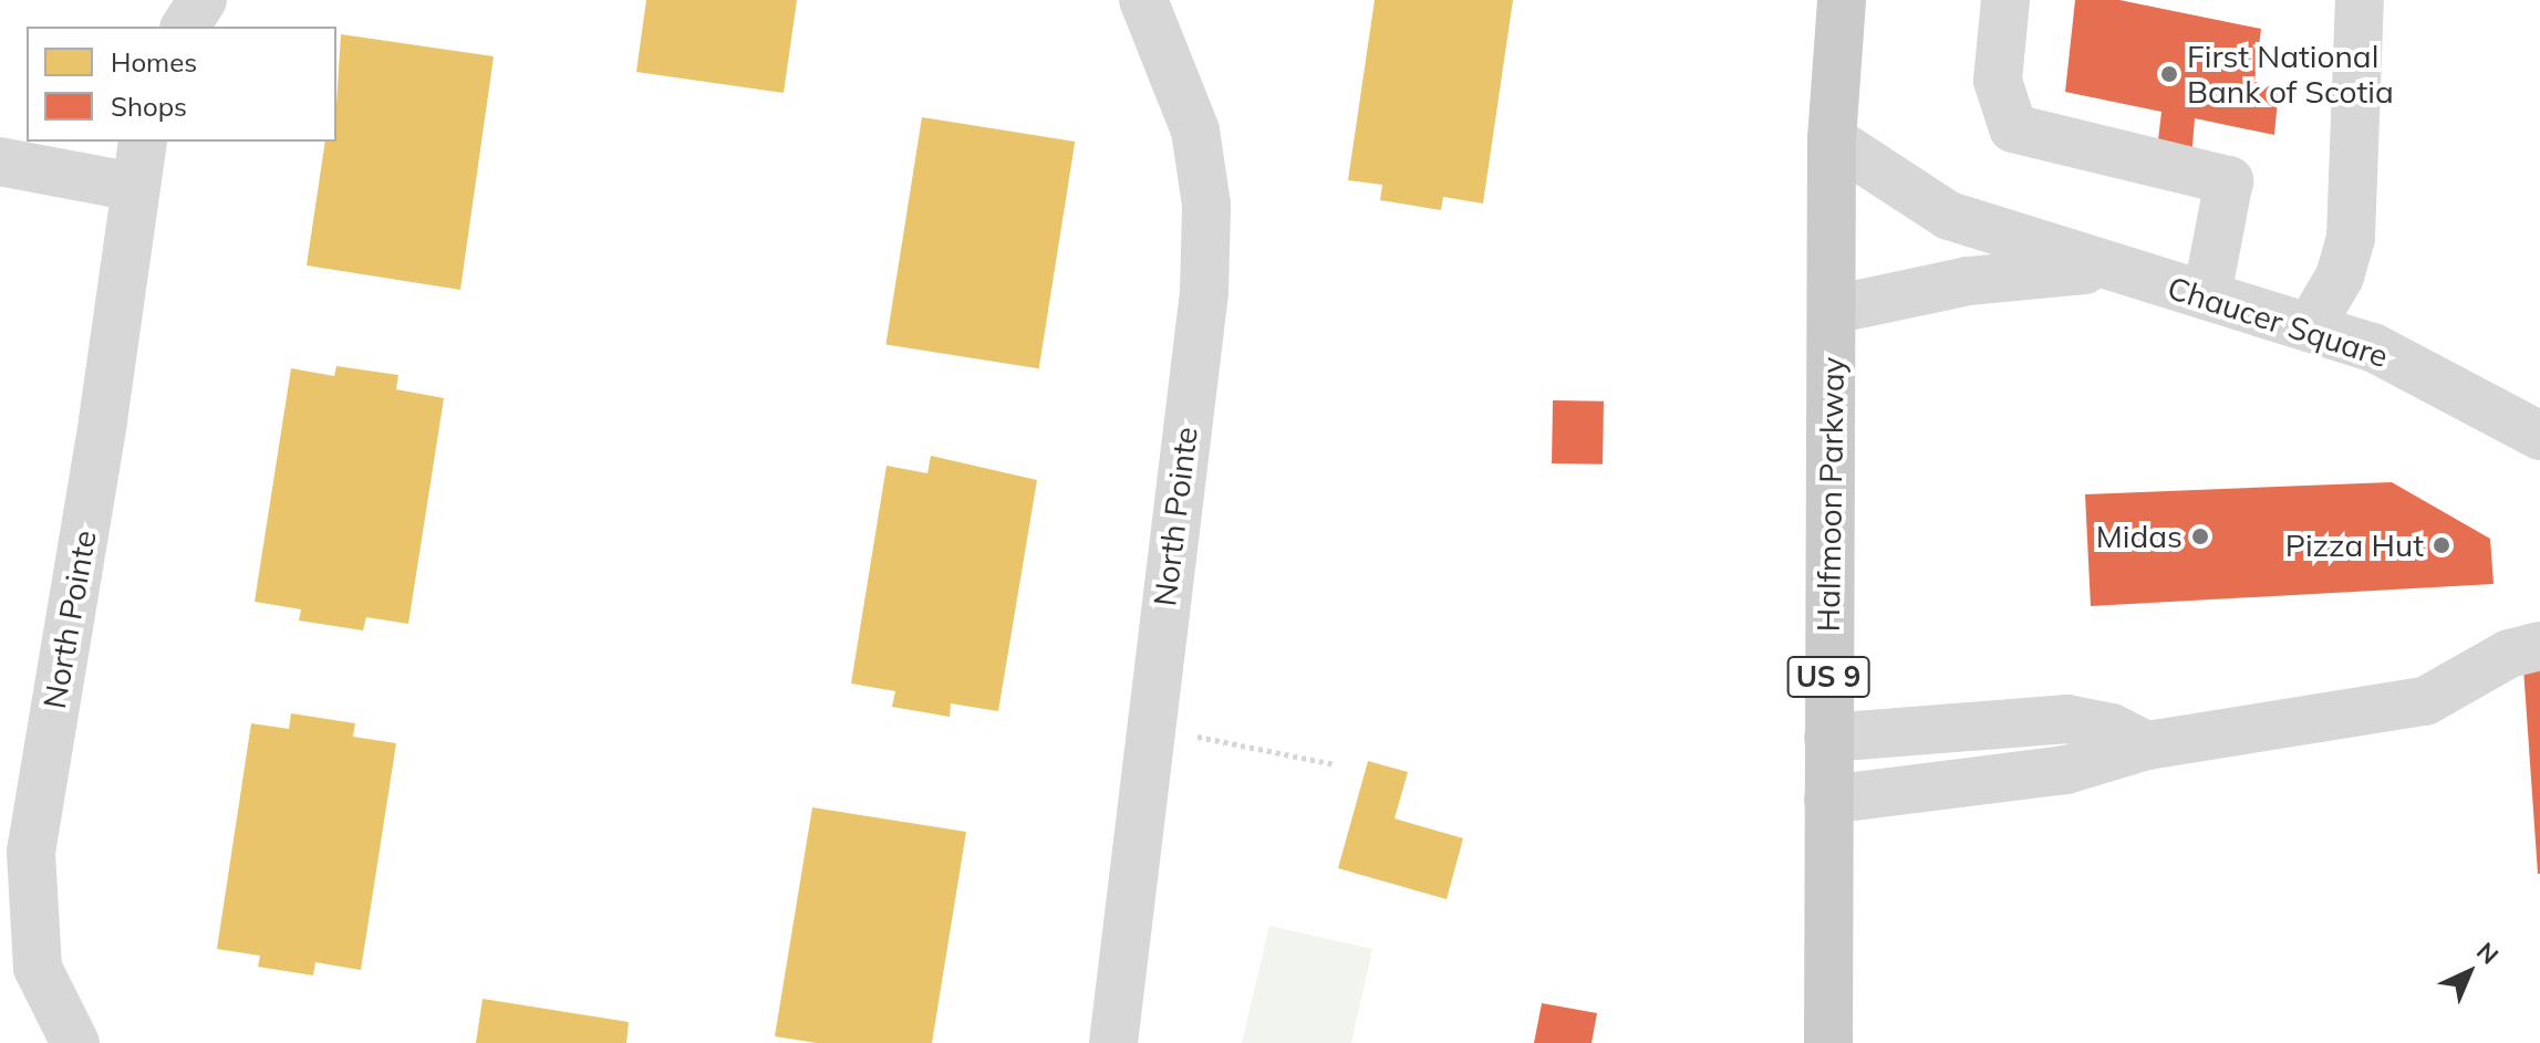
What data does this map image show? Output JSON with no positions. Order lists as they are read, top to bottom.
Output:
{
  "streets": {
    "main road": ["Halfmoon Parkway", "US 9"],
    "street": ["Chaucer Square", "North Pointe"]
  },
  "crossings": [
    ["Chaucer Square", "Halfmoon Parkway"]
  ],
  "places": ["First National Bank of Scotia", "Midas", "Pizza Hut"],
  "legend": ["Homes", "Shops"],
  "north": "top right"
}
